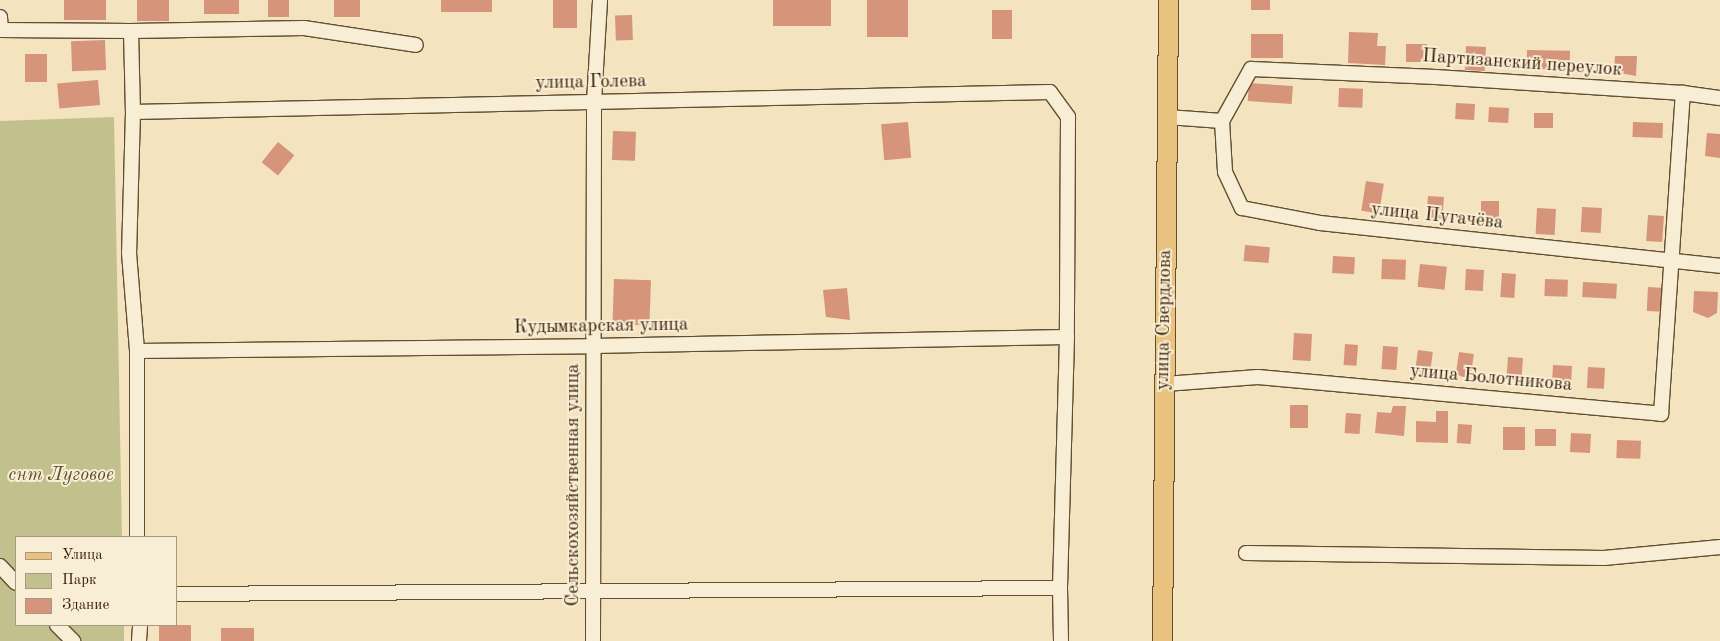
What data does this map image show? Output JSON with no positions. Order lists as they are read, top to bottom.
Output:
{
  "streets": {
    "main road": ["улица Свердлова"],
    "street": [
      "Партизанский переулок",
      "улица Голева",
      "улица Пугачёва",
      "Кудымкарская улица",
      "улица Болотникова",
      "Сельскохозяйственная улица"
    ]
  },
  "crossings": [
    ["Партизанский переулок", "улица Пугачёва"],
    ["улица Голева", "Кудымкарская улица"],
    ["улица Голева", "Сельскохозяйственная улица"],
    ["улица Пугачёва", "улица Болотникова"],
    ["улица Свердлова", "улица Болотникова"],
    ["Кудымкарская улица", "Сельскохозяйственная улица"]
  ],
  "parks": ["снт Луговое"],
  "legend": ["Улица", "Парк", "Здание"]
}
